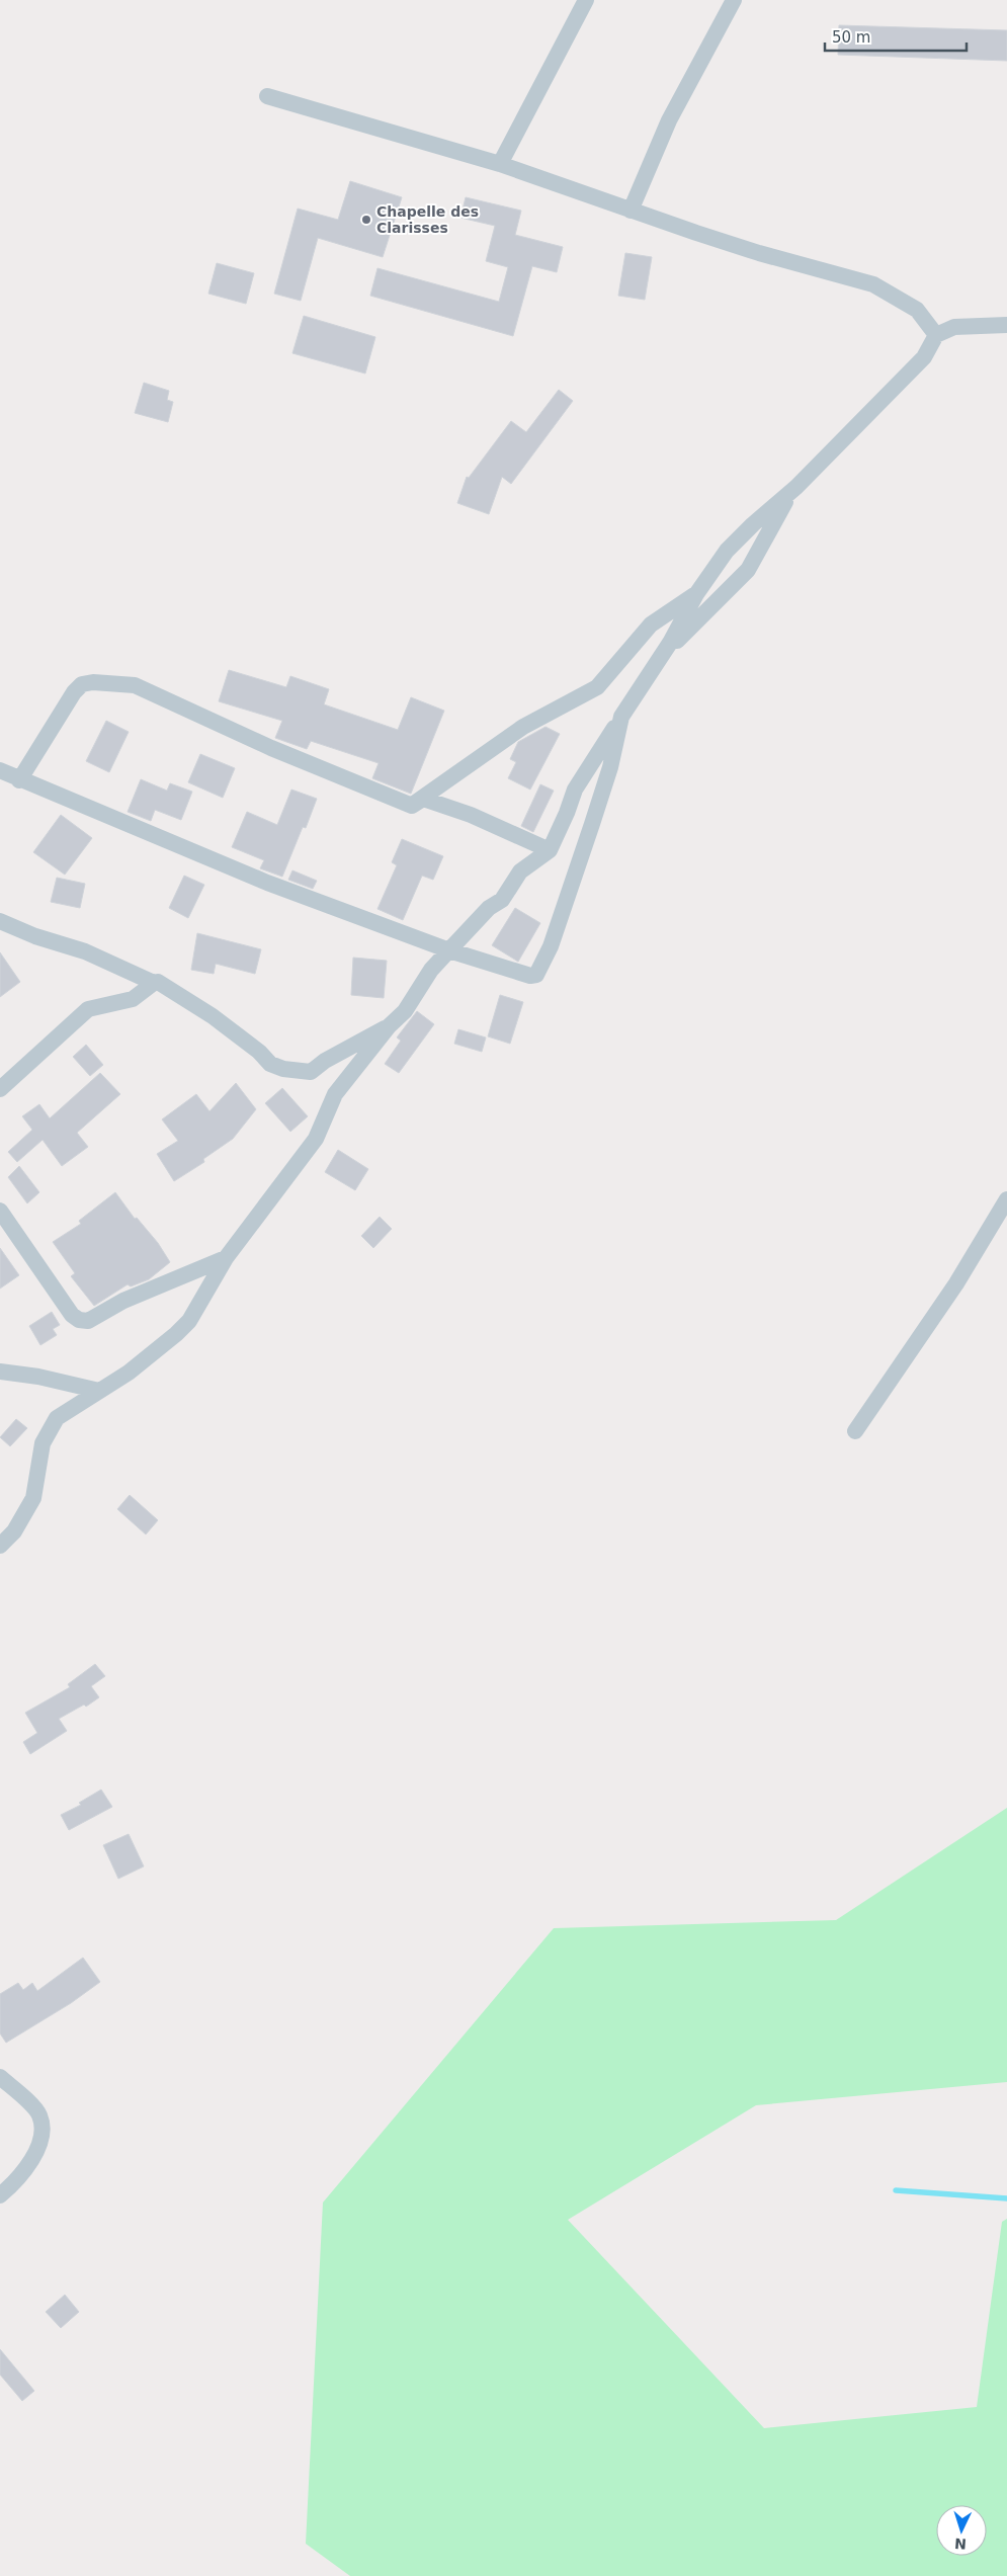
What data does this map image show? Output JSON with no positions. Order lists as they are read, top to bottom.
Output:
{
  "places": ["Chapelle des Clarisses"],
  "scale_bar": "50 m",
  "north": "bottom"
}
